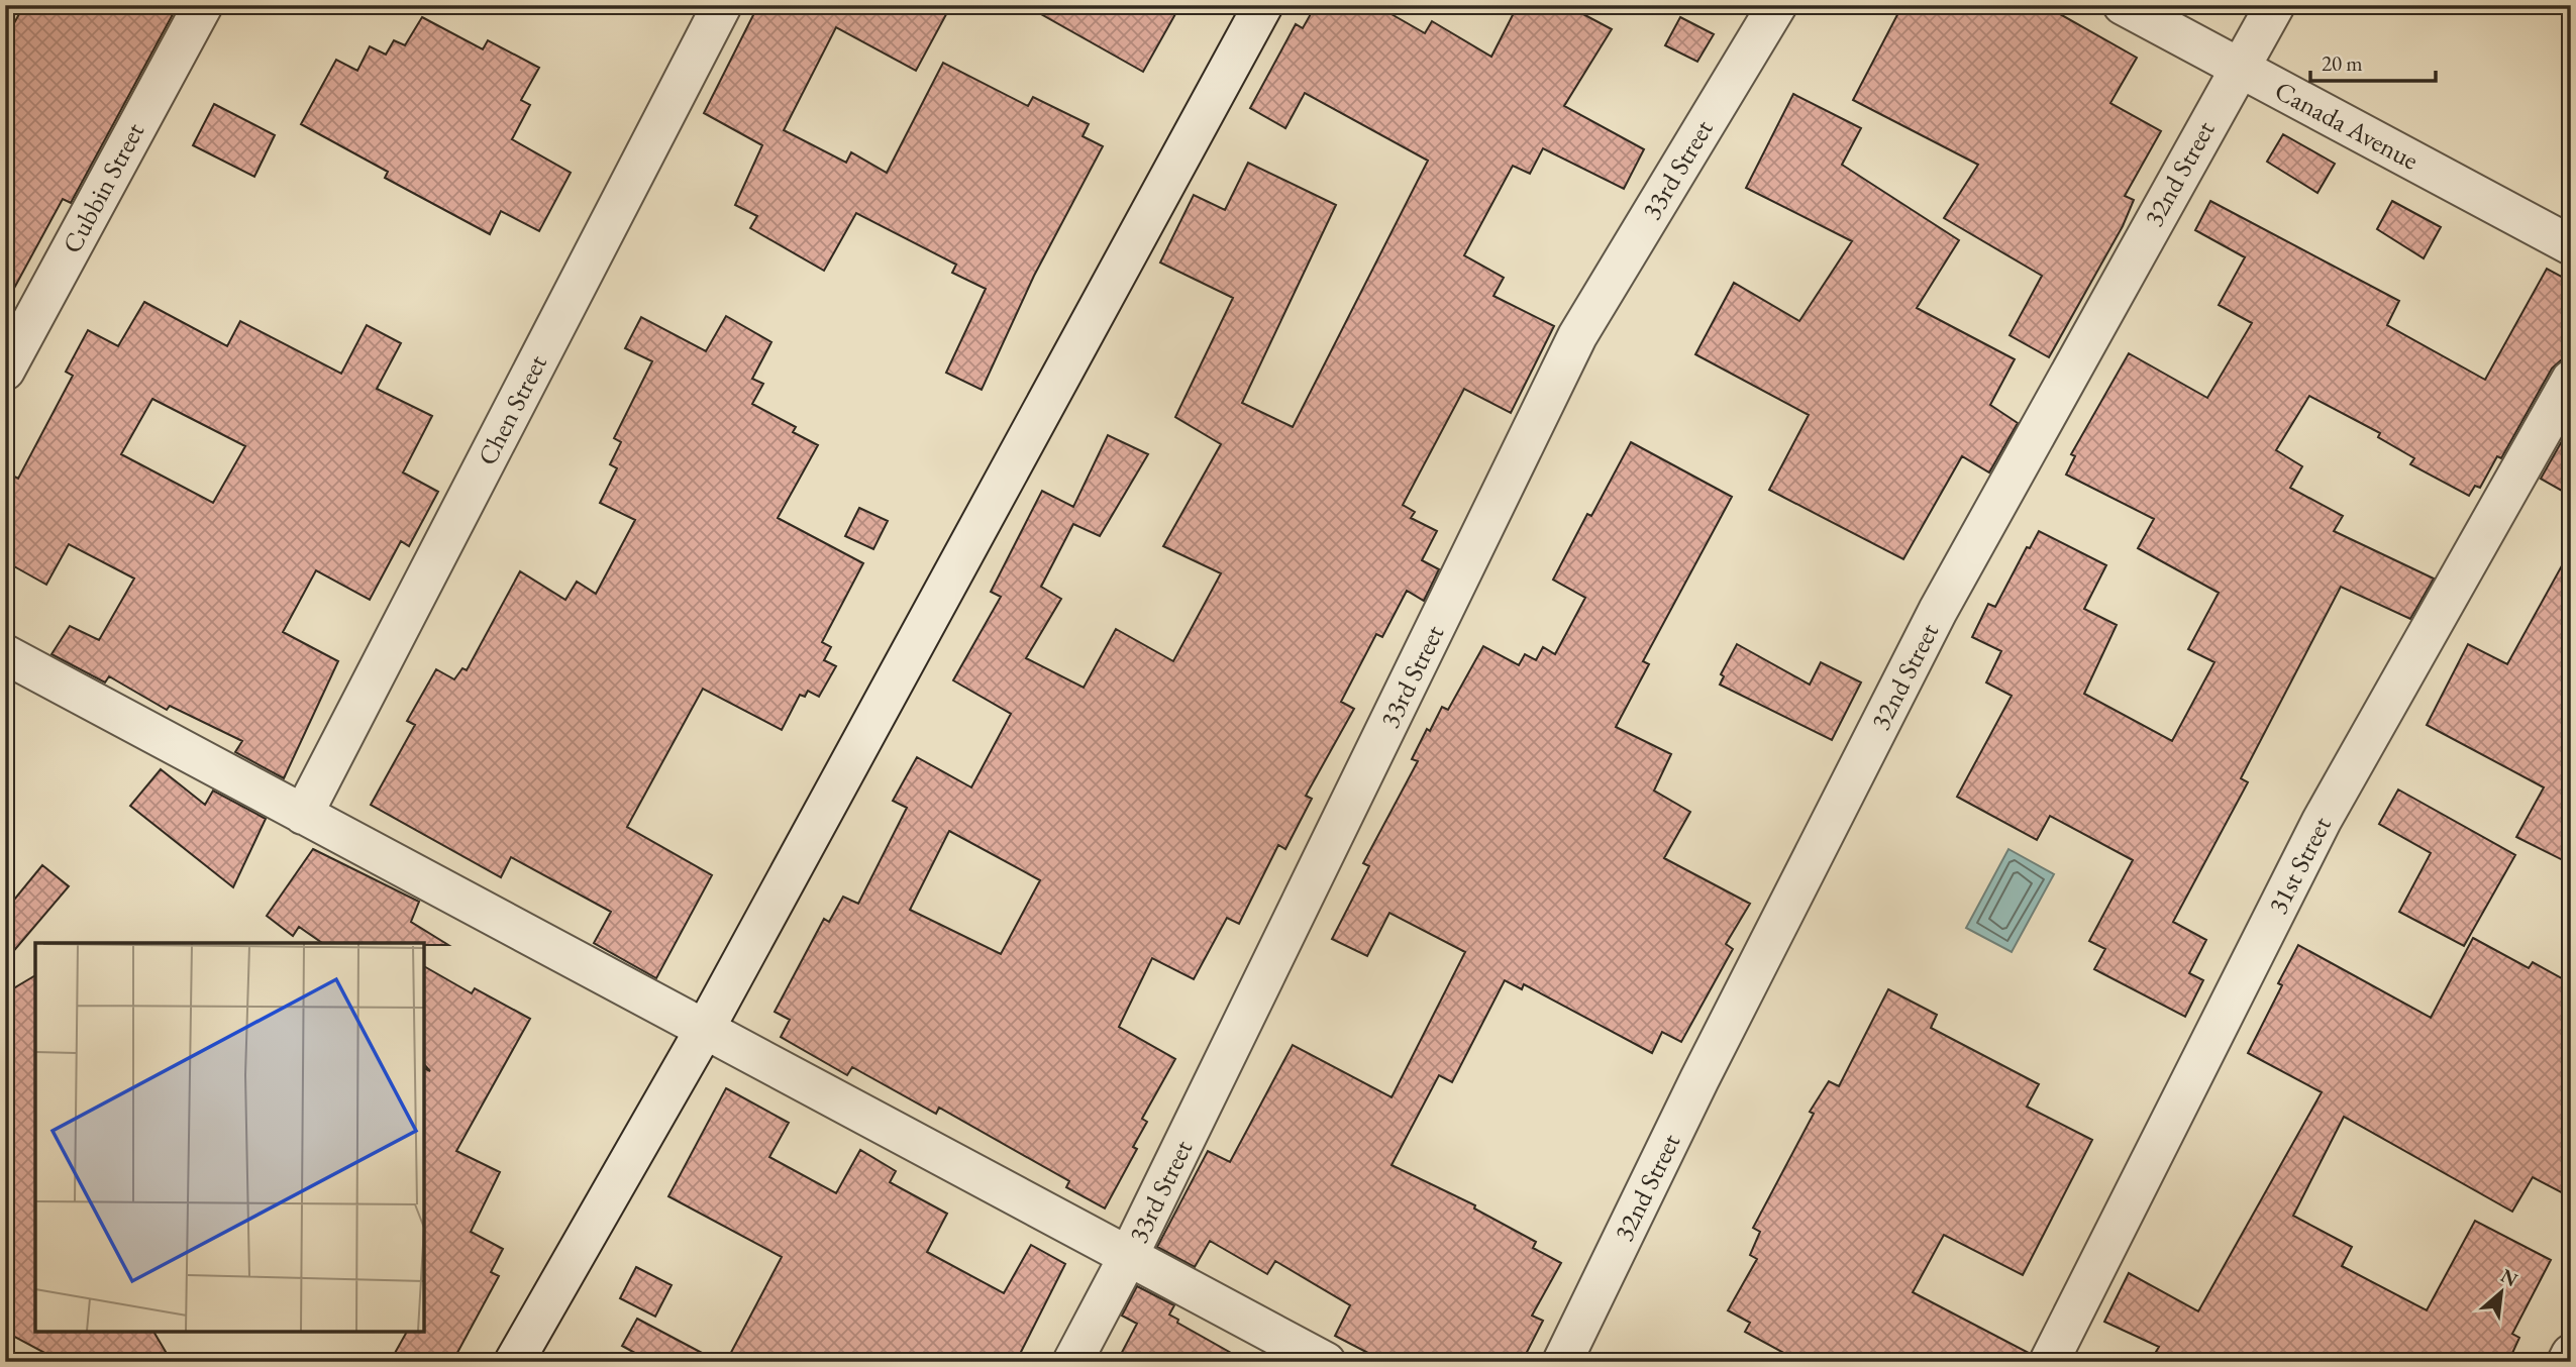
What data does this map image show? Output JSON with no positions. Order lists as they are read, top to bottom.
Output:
{
  "streets": {
    "street": [
      "Canada Avenue",
      "33rd Street",
      "32nd Street",
      "Cubbin Street",
      "Chen Street",
      "31st Street"
    ]
  },
  "crossings": [
    ["Canada Avenue", "32nd Street"]
  ],
  "scale_bar": "20 m",
  "north": "top right"
}
